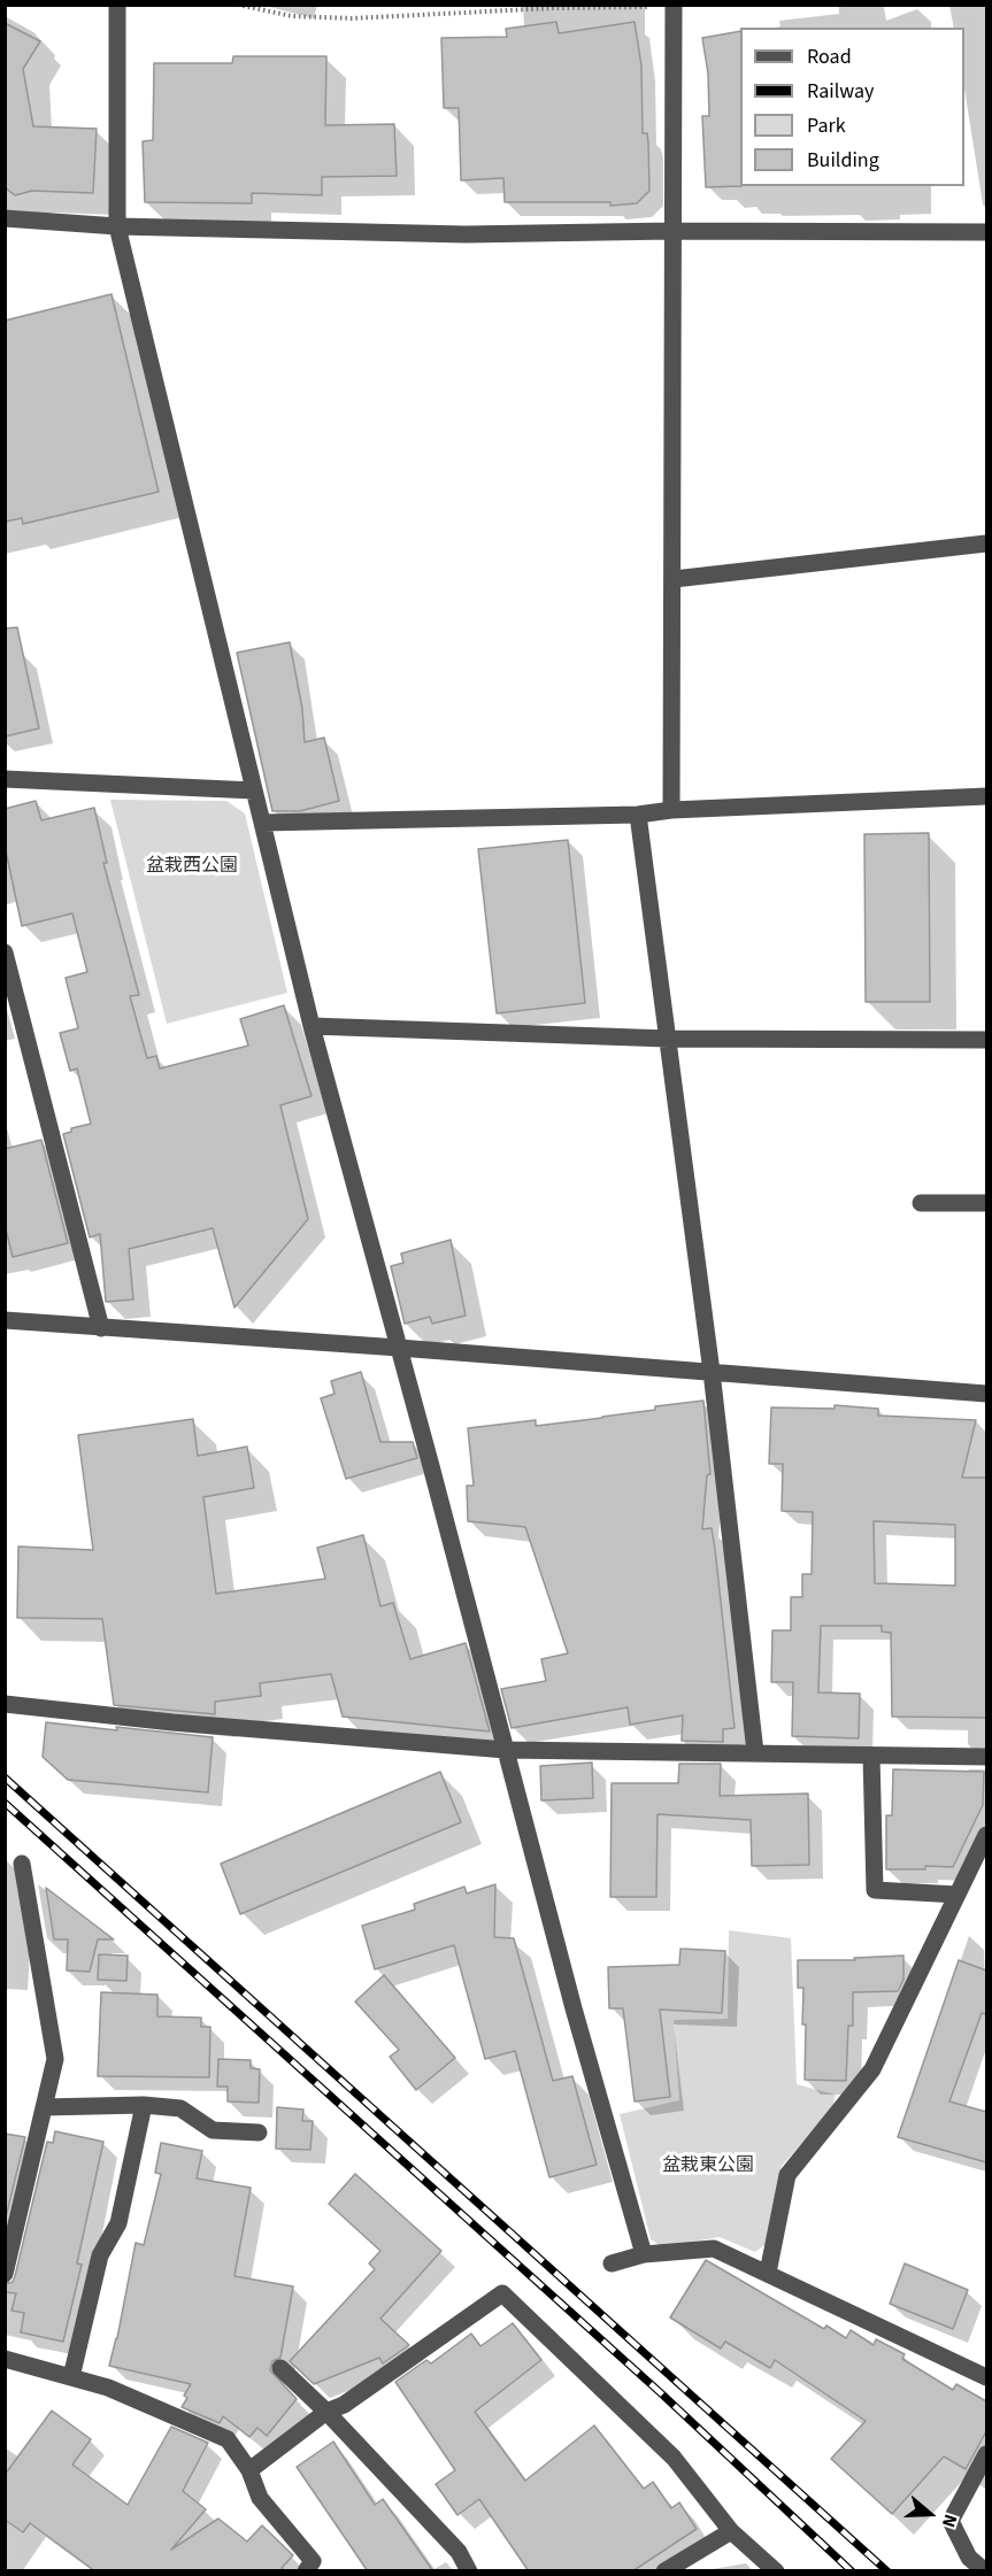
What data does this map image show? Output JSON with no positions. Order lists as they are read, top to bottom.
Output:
{
  "parks": ["盆栽西公園", "盆栽東公園"],
  "legend": [
    "Road",
    "Railway",
    "Park",
    "Building"
  ],
  "north": "right"
}
